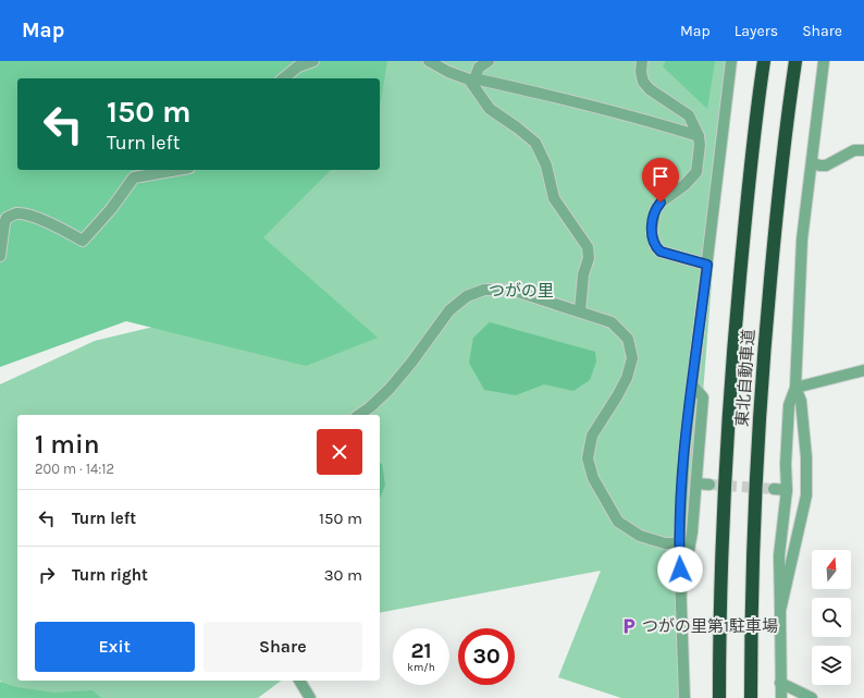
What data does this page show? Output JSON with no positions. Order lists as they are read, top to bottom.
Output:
{
  "streets": {
    "highway": ["東北自動車道"]
  },
  "parks": ["つがの里"],
  "places": {
    "parking": ["つがの里第1駐車場"]
  },
  "north": "top",
  "page": {
    "header": "Map",
    "nav": ["Map", "Layers", "Share"],
    "turn": ["150 m", "Turn left"],
    "heading": ["1 min", "200 m · 14:12"],
    "list": [
      {
        "name": "Turn left",
        "value": "150 m"
      },
      {
        "name": "Turn right",
        "value": "30 m"
      }
    ],
    "buttons": ["Exit", "Share"],
    "speed": "21 km/h",
    "limit": "30"
  }
}
